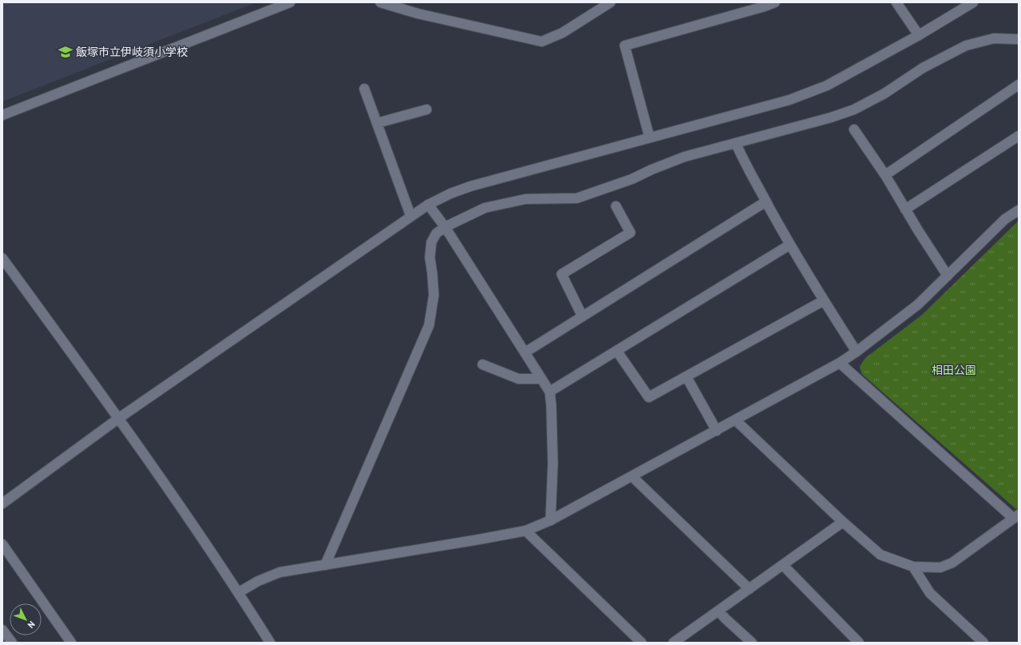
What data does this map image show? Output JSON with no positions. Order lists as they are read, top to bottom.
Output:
{
  "parks": ["相田公園"],
  "places": {
    "school or university": ["飯塚市立伊岐須小学校"]
  },
  "north": "bottom right"
}
